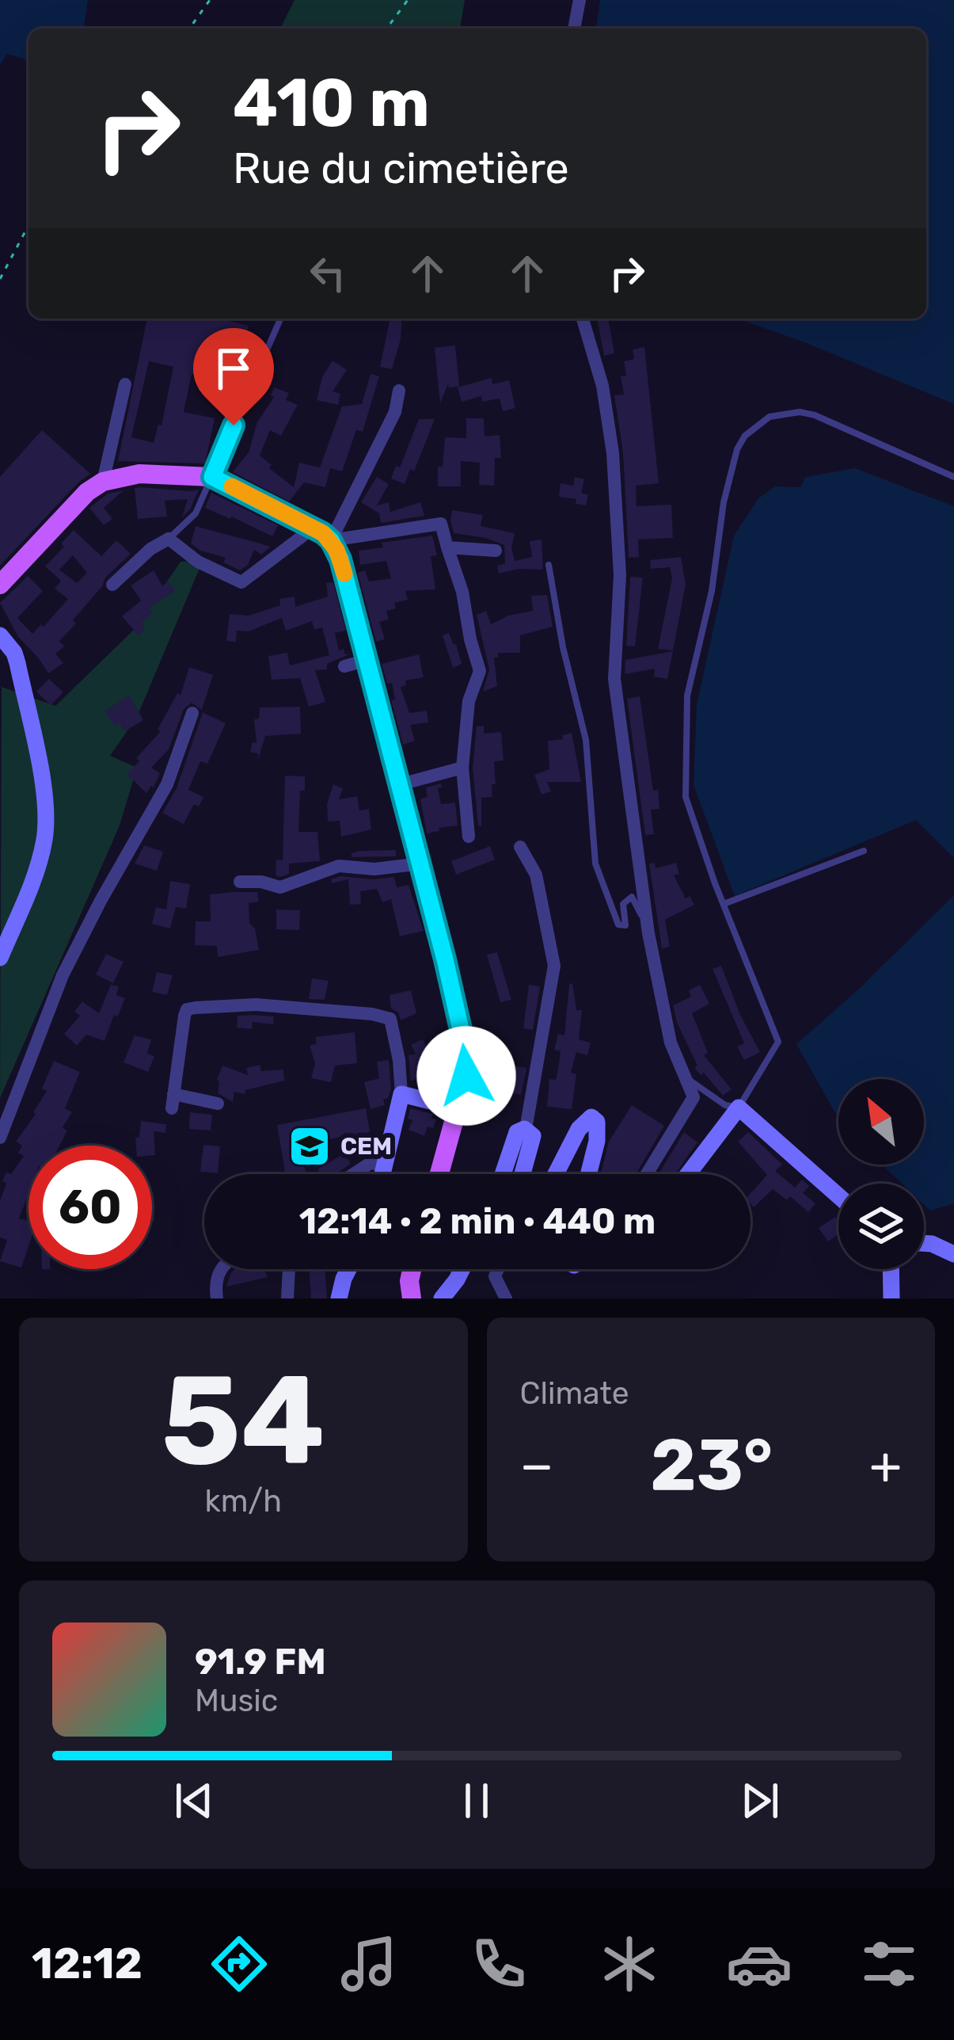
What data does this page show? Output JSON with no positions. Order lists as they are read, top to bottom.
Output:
{
  "places": {
    "school or university": ["CEM"]
  },
  "north": "top left",
  "page": {
    "turn": ["410 m", "Rue du cimetière"],
    "limit": "60",
    "trip": "12:14 · 2 min · 440 m",
    "tile": [
      ["54", "km/h"],
      "Climate"
    ],
    "heat": ["−", "23°", "+"],
    "song": ["91.9 FM", "Music"],
    "tabs": "12:12"
  }
}
